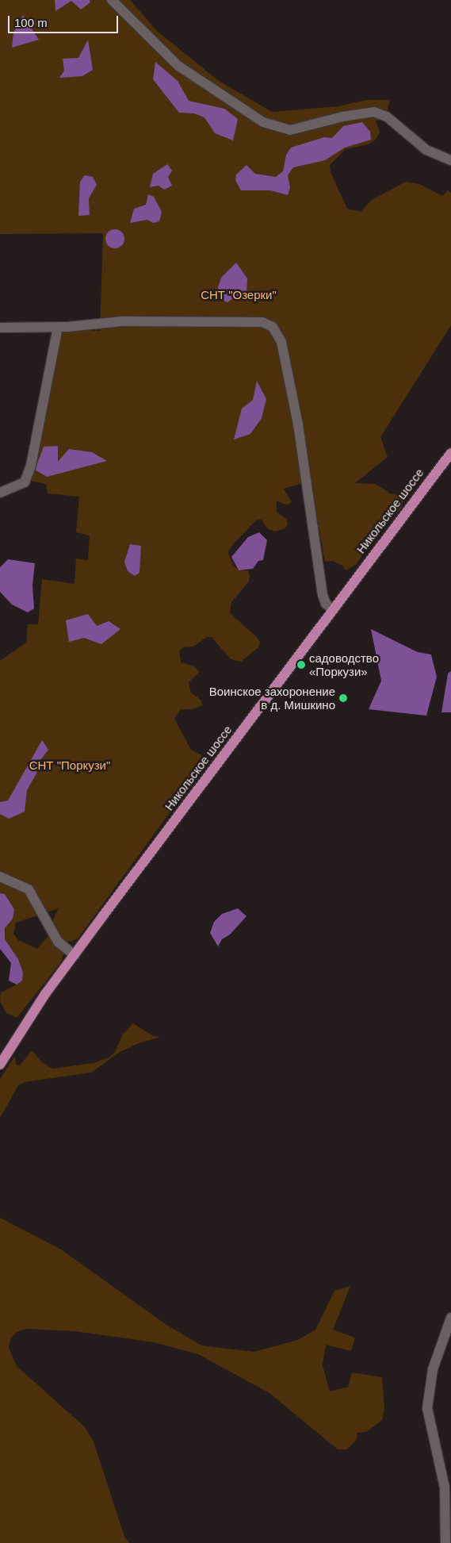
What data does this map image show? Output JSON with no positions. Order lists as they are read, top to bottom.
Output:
{
  "streets": {
    "main road": ["Никольское шоссе"]
  },
  "parks": ["СНТ \"Озерки\"", "СНТ \"Поркузи\""],
  "places": ["садоводство «Поркузи»", "Воинское захоронение в д. Мишкино"],
  "scale_bar": "100 m"
}
